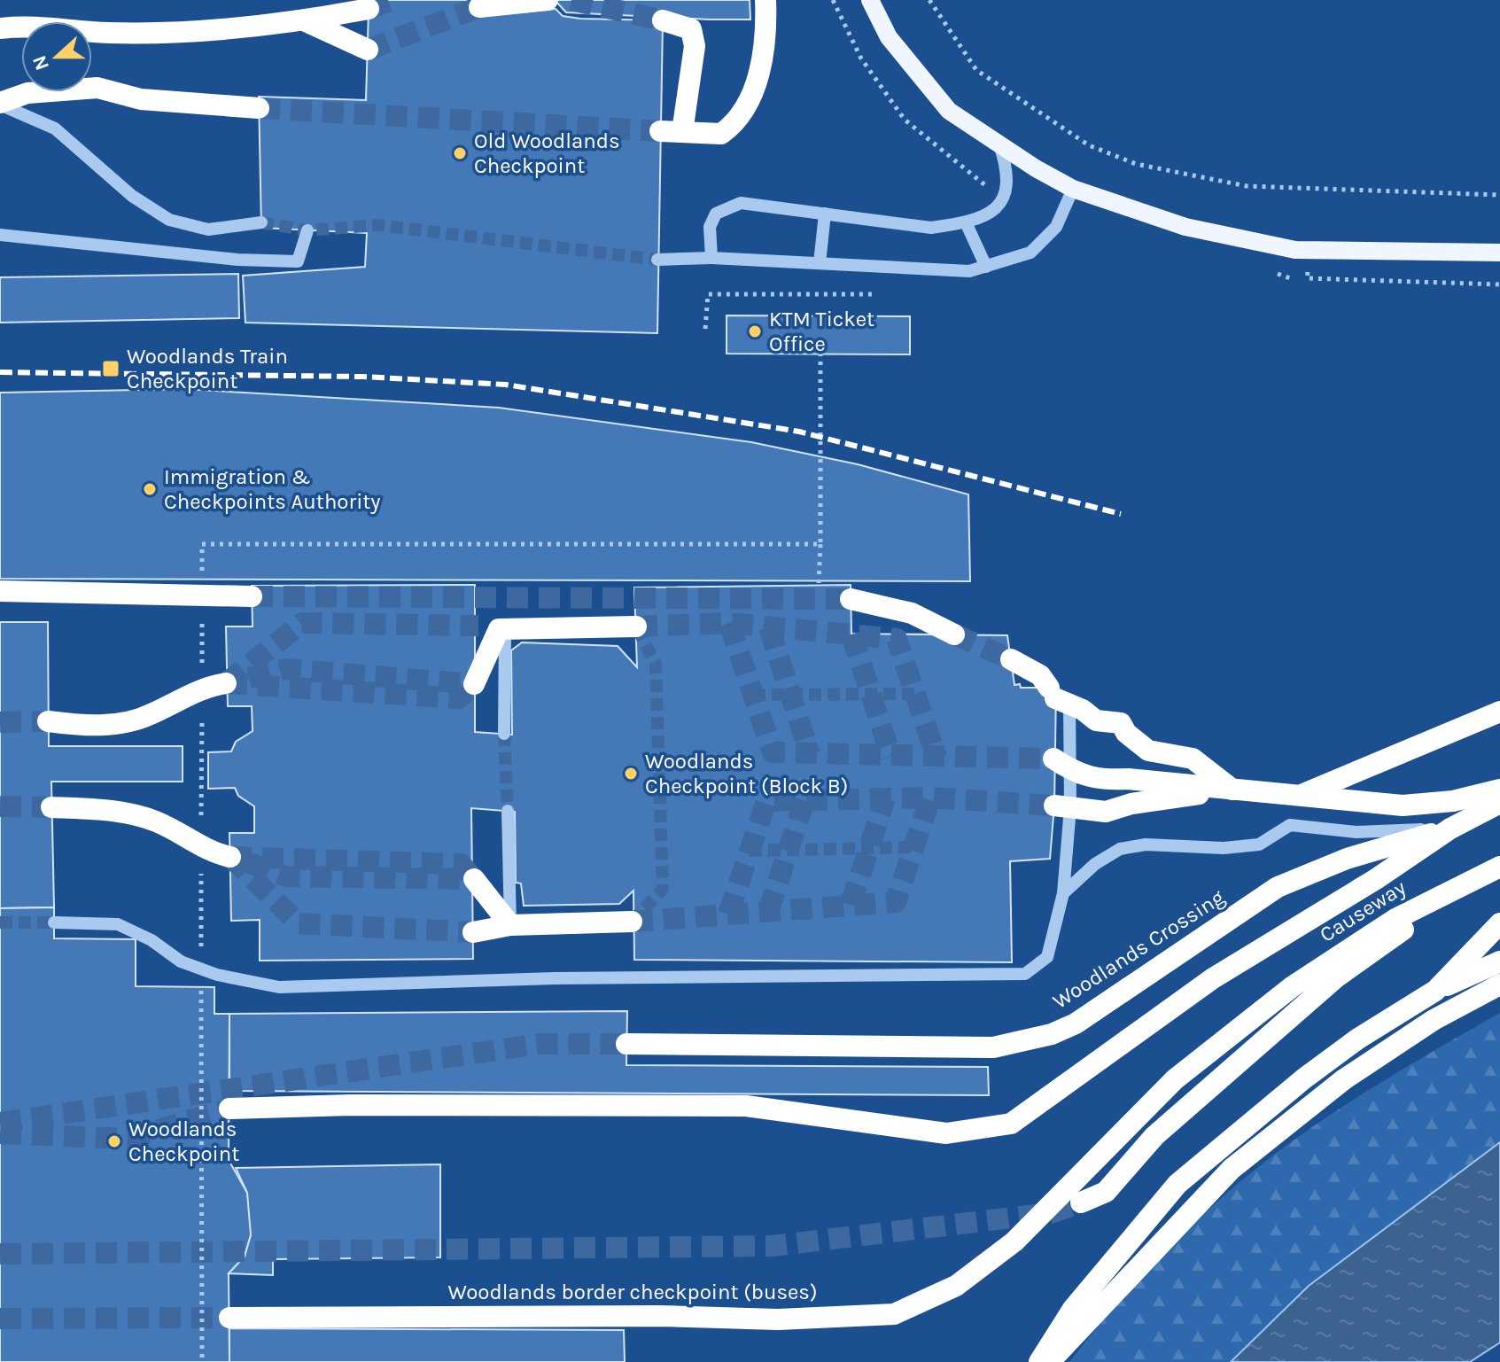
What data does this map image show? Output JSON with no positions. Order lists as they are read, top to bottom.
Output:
{
  "streets": {
    "highway": ["Causeway", "Woodlands Crossing", "Woodlands border checkpoint (buses)"]
  },
  "crossings": [
    ["Causeway", "Woodlands border checkpoint (buses)"]
  ],
  "places": {
    "other": [
      "Old Woodlands Checkpoint",
      "KTM Ticket Office",
      "Immigration & Checkpoints Authority",
      "Woodlands Checkpoint (Block B)",
      "Woodlands Checkpoint"
    ],
    "transit": ["Woodlands Train Checkpoint"]
  },
  "north": "left"
}
